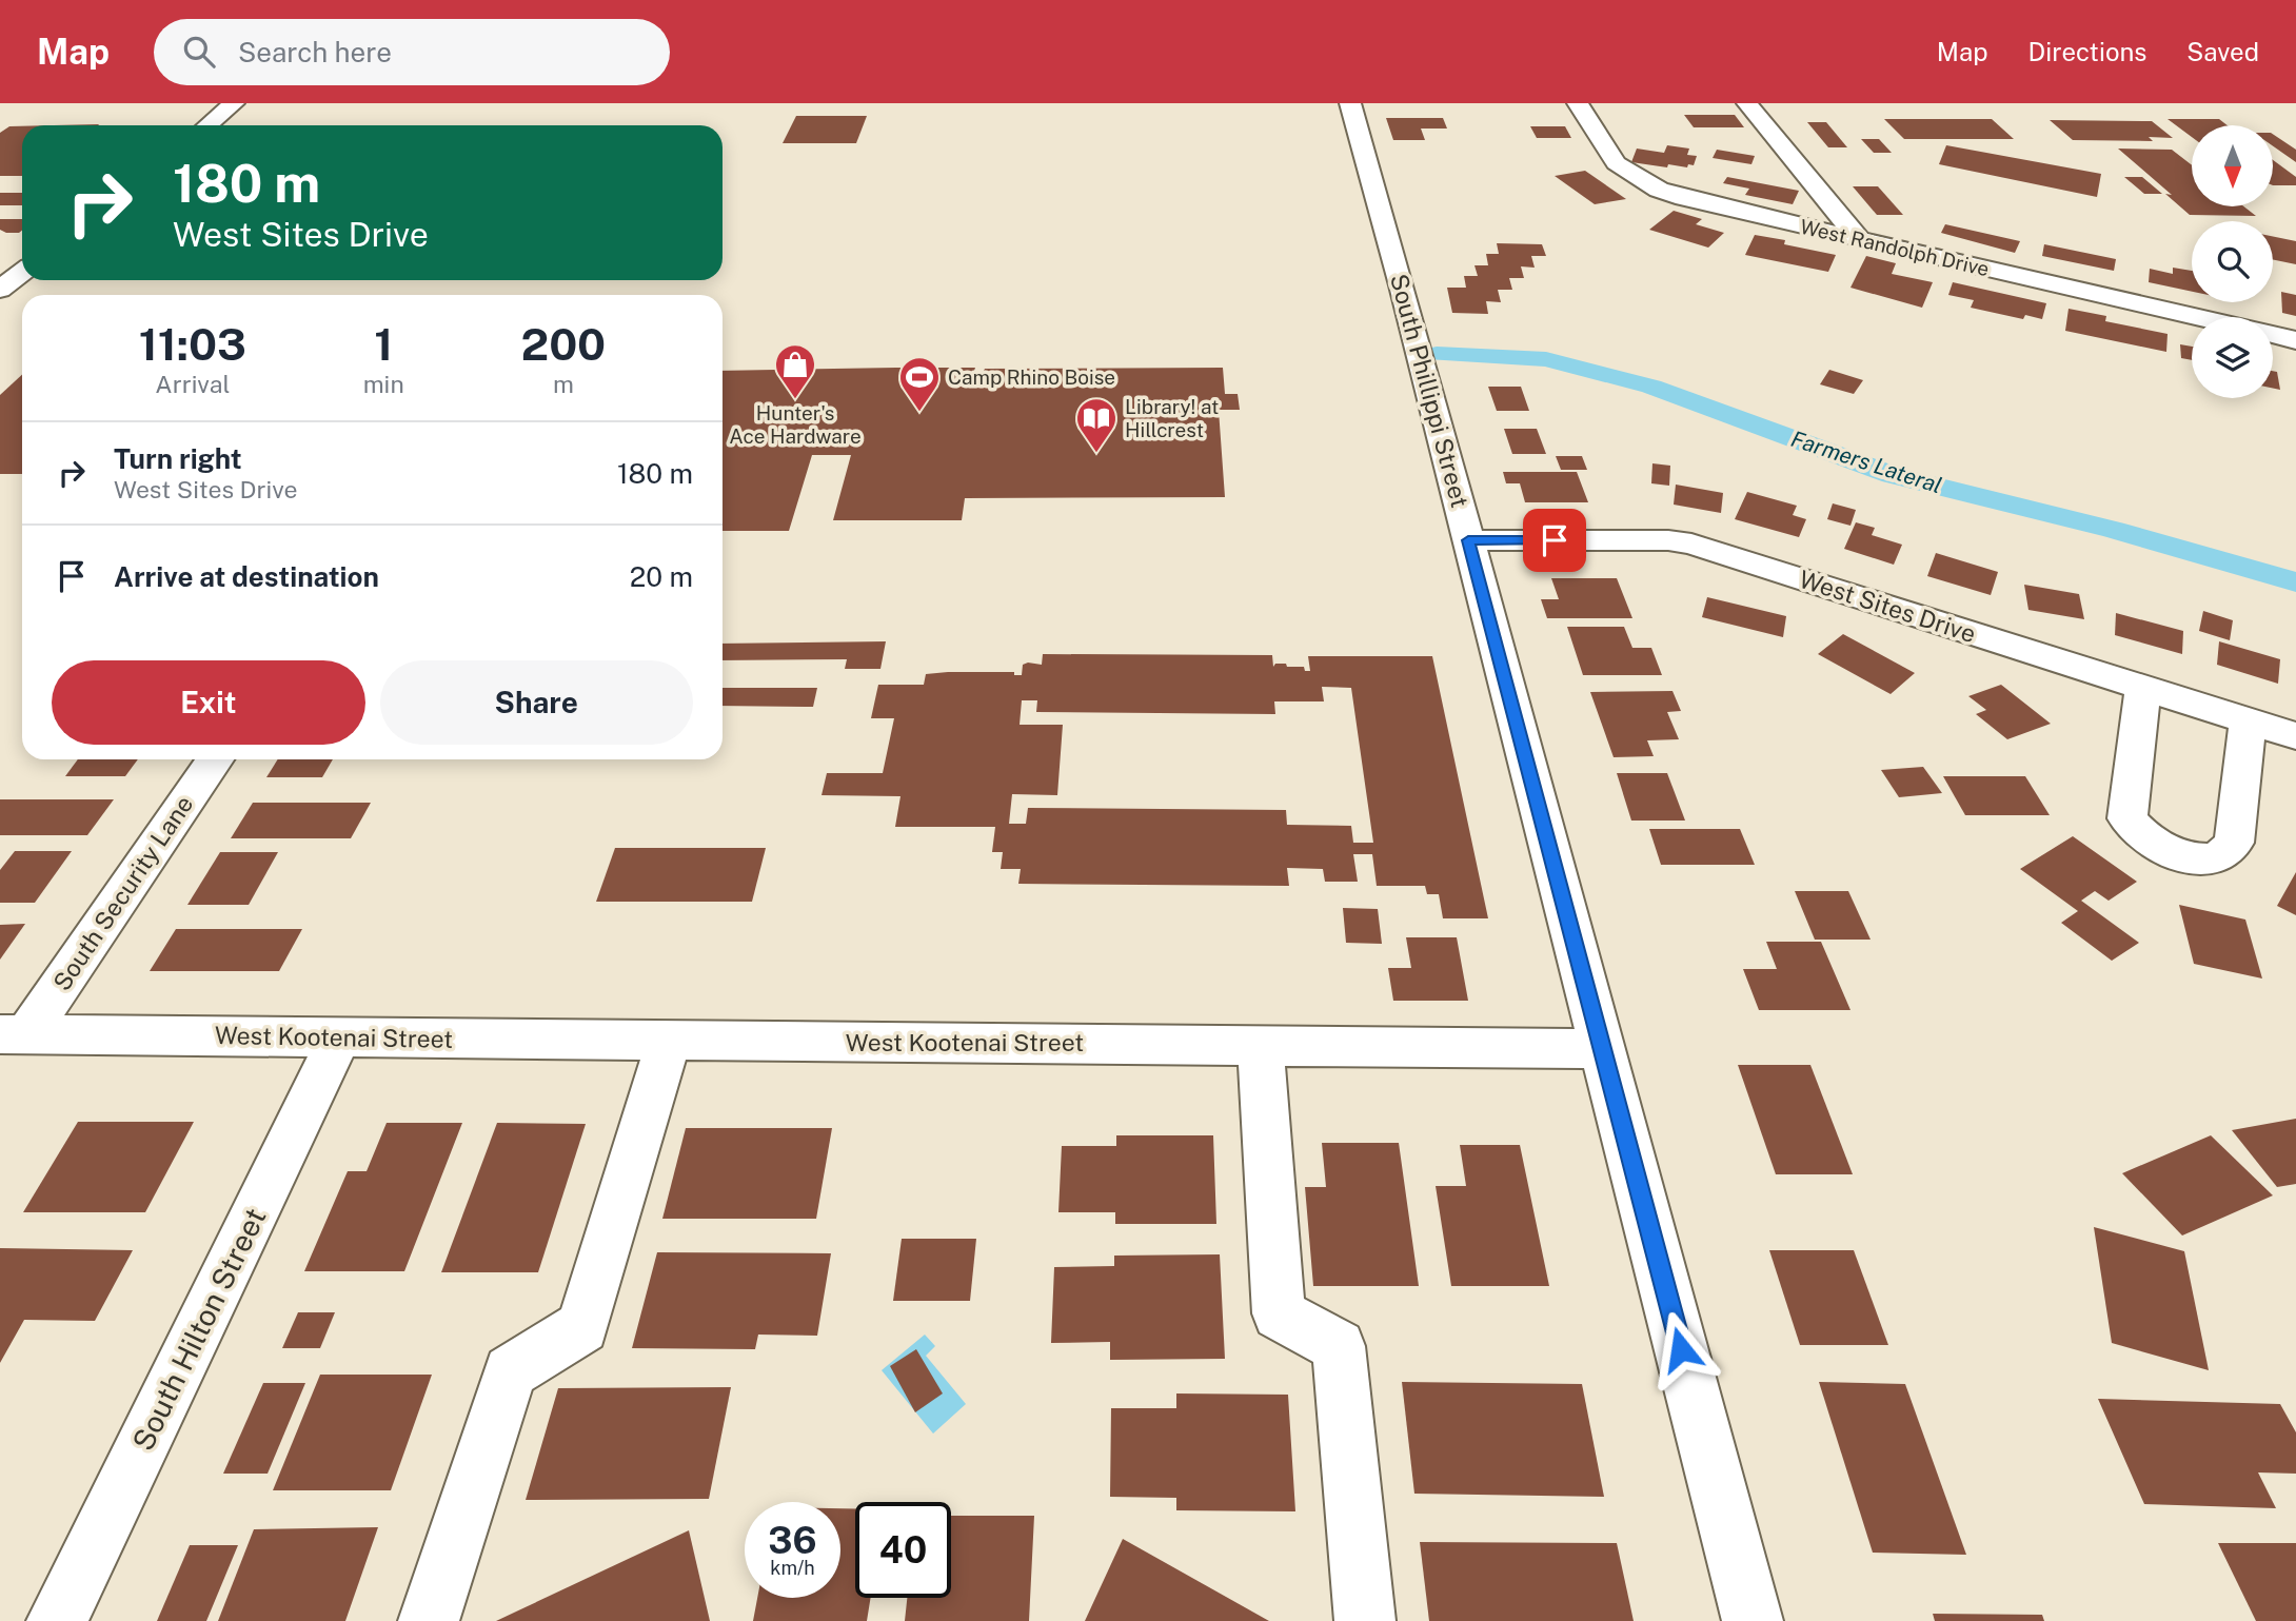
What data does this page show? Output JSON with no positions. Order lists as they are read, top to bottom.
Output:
{
  "streets": {
    "street": [
      "West Randolph Drive",
      "South Phillippi Street",
      "West Sites Drive",
      "South Security Lane",
      "West Kootenai Street",
      "South Hilton Street"
    ]
  },
  "crossings": [
    ["South Phillippi Street", "West Sites Drive"],
    ["South Phillippi Street", "West Kootenai Street"],
    ["South Security Lane", "West Kootenai Street"],
    ["West Kootenai Street", "South Hilton Street"]
  ],
  "water": ["Farmers Lateral"],
  "places": {
    "shop": ["Hunter's Ace Hardware"],
    "sports": ["Camp Rhino Boise"],
    "library": ["Library! at Hillcrest"]
  },
  "north": "bottom",
  "page": {
    "header": "Map",
    "search": "Search here",
    "nav": ["Map", "Directions", "Saved"],
    "turn": ["180 m", "West Sites Drive"],
    "eta": [
      "11:03",
      "Arrival",
      "1",
      "min",
      "200",
      "m"
    ],
    "list": [
      {
        "name": "Turn right",
        "note": "West Sites Drive",
        "value": "180 m"
      },
      {
        "name": "Arrive at destination",
        "value": "20 m"
      }
    ],
    "buttons": ["Exit", "Share"],
    "speed": "36 km/h",
    "limit": "40"
  }
}
